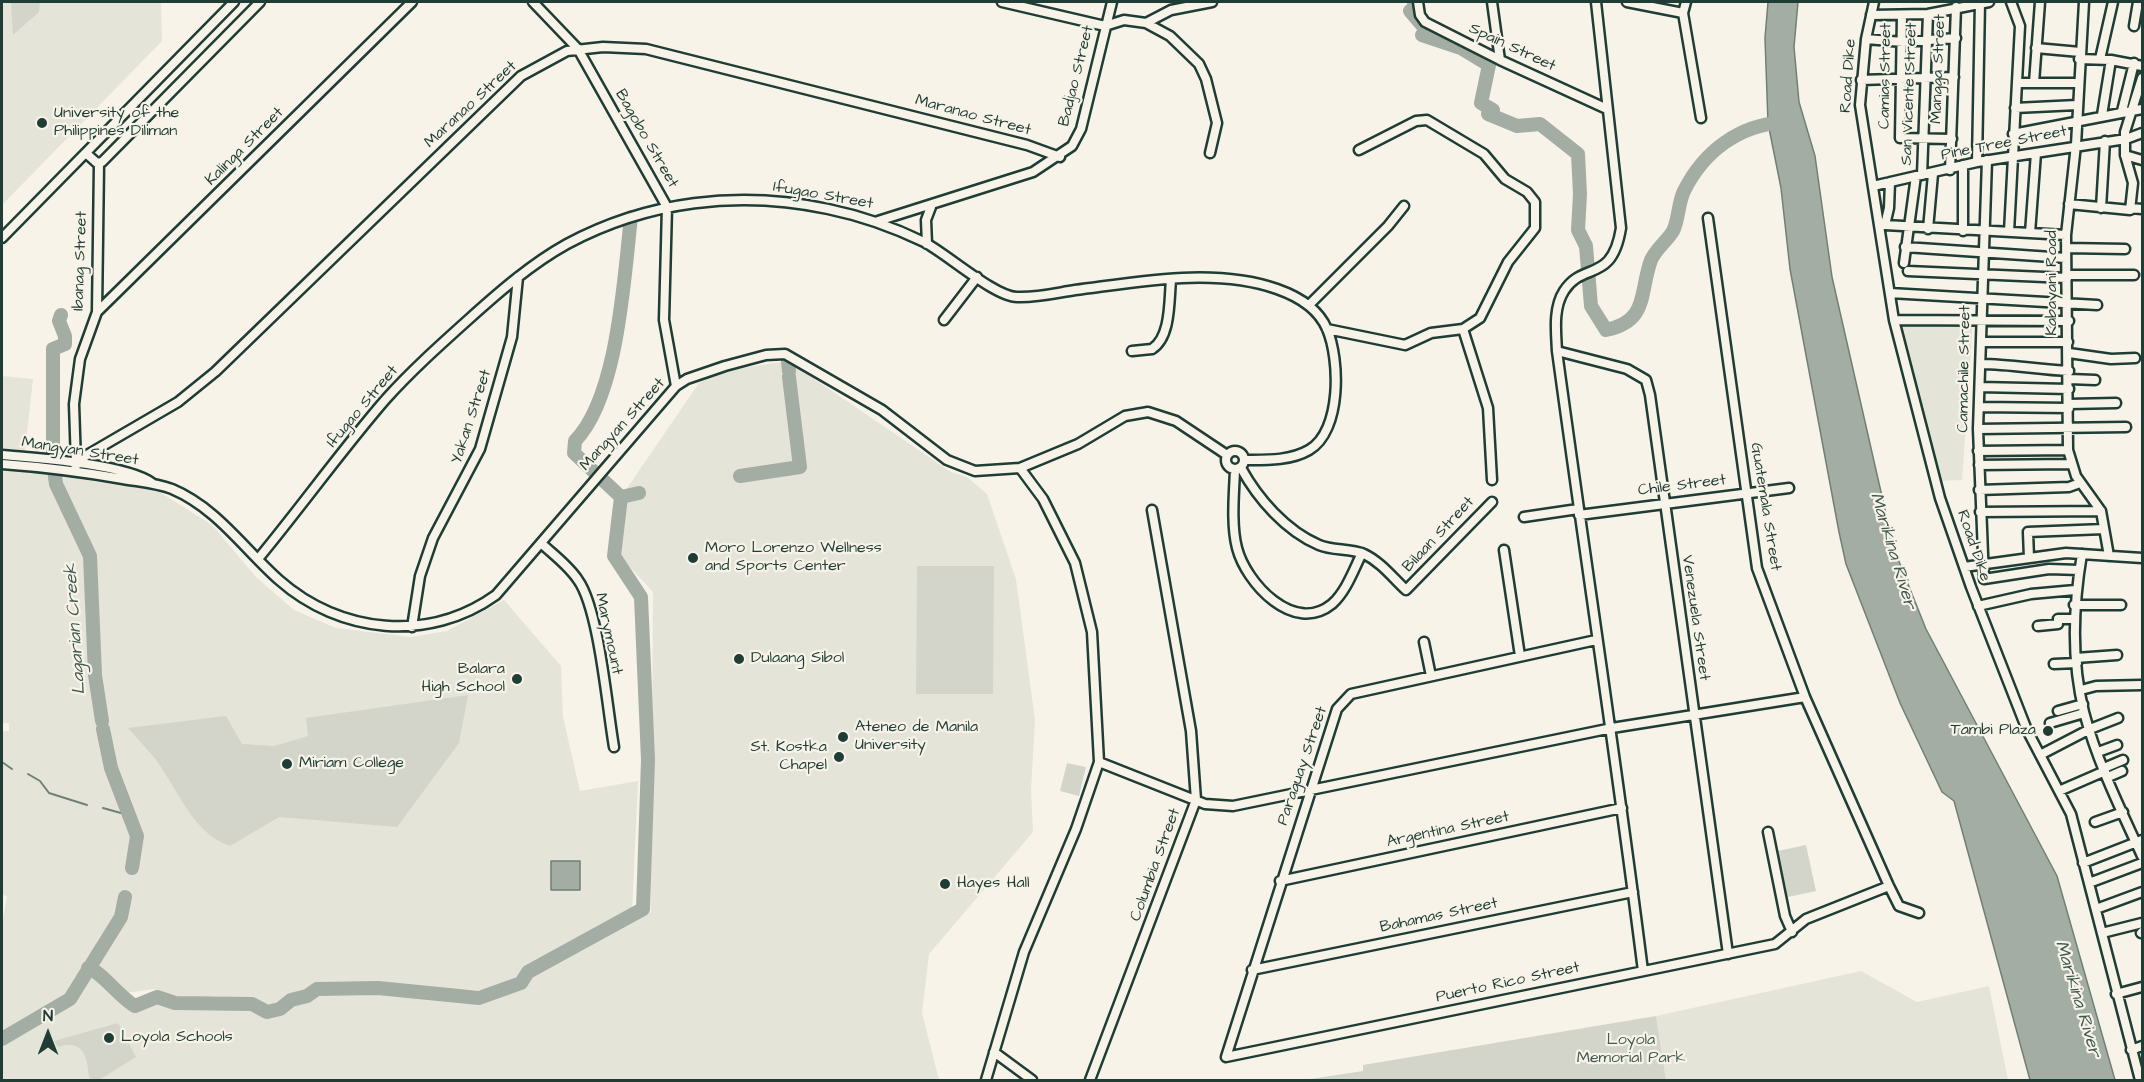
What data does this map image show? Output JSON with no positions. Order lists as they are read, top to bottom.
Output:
{
  "streets": {
    "street": [
      "Spain Street",
      "Mangga Street",
      "Badjao Street",
      "Road Dike",
      "Camias Street",
      "San Vicente Street",
      "Maranao Street",
      "Bagobo Street",
      "Pine Tree Street",
      "Kalinga Street",
      "Ifugao Street",
      "Ibanag Street",
      "Kabayani Road",
      "Camachile Street",
      "Yakan Street",
      "Mangyan Street",
      "Chile Street",
      "Guatemala Street",
      "Bilaan Street",
      "Venezuela Street",
      "Marymount",
      "Paraguay Street",
      "Argentina Street",
      "Columbia Street",
      "Bahamas Street",
      "Puerto Rico Street"
    ]
  },
  "crossings": [
    ["Mangga Street", "Pine Tree Street"],
    ["Badjao Street", "Maranao Street"],
    ["Badjao Street", "Ifugao Street"],
    ["Road Dike", "Pine Tree Street"],
    ["Camias Street", "San Vicente Street"],
    ["San Vicente Street", "Pine Tree Street"],
    ["San Vicente Street", "Camachile Street"],
    ["Maranao Street", "Bagobo Street"],
    ["Maranao Street", "Ibanag Street"],
    ["Maranao Street", "Mangyan Street"],
    ["Bagobo Street", "Ifugao Street"],
    ["Bagobo Street", "Mangyan Street"],
    ["Pine Tree Street", "Kabayani Road"],
    ["Pine Tree Street", "Camachile Street"],
    ["Kalinga Street", "Ibanag Street"],
    ["Ifugao Street", "Yakan Street"],
    ["Ifugao Street", "Mangyan Street"],
    ["Ibanag Street", "Mangyan Street"],
    ["Yakan Street", "Mangyan Street"],
    ["Mangyan Street", "Marymount"],
    ["Chile Street", "Guatemala Street"],
    ["Chile Street", "Venezuela Street"],
    ["Venezuela Street", "Puerto Rico Street"],
    ["Paraguay Street", "Argentina Street"],
    ["Paraguay Street", "Bahamas Street"],
    ["Paraguay Street", "Puerto Rico Street"]
  ],
  "water": ["Marikina River", "Lagarian Creek"],
  "parks": ["Loyola Memorial Park"],
  "places": [
    "University of the Philippines Diliman",
    "Moro Lorenzo Wellness and Sports Center",
    "Dulaang Sibol",
    "Balara High School",
    "Tambi Plaza",
    "Ateneo de Manila University",
    "St. Kostka Chapel",
    "Miriam College",
    "Hayes Hall",
    "Loyola Schools"
  ],
  "north": "top"
}
